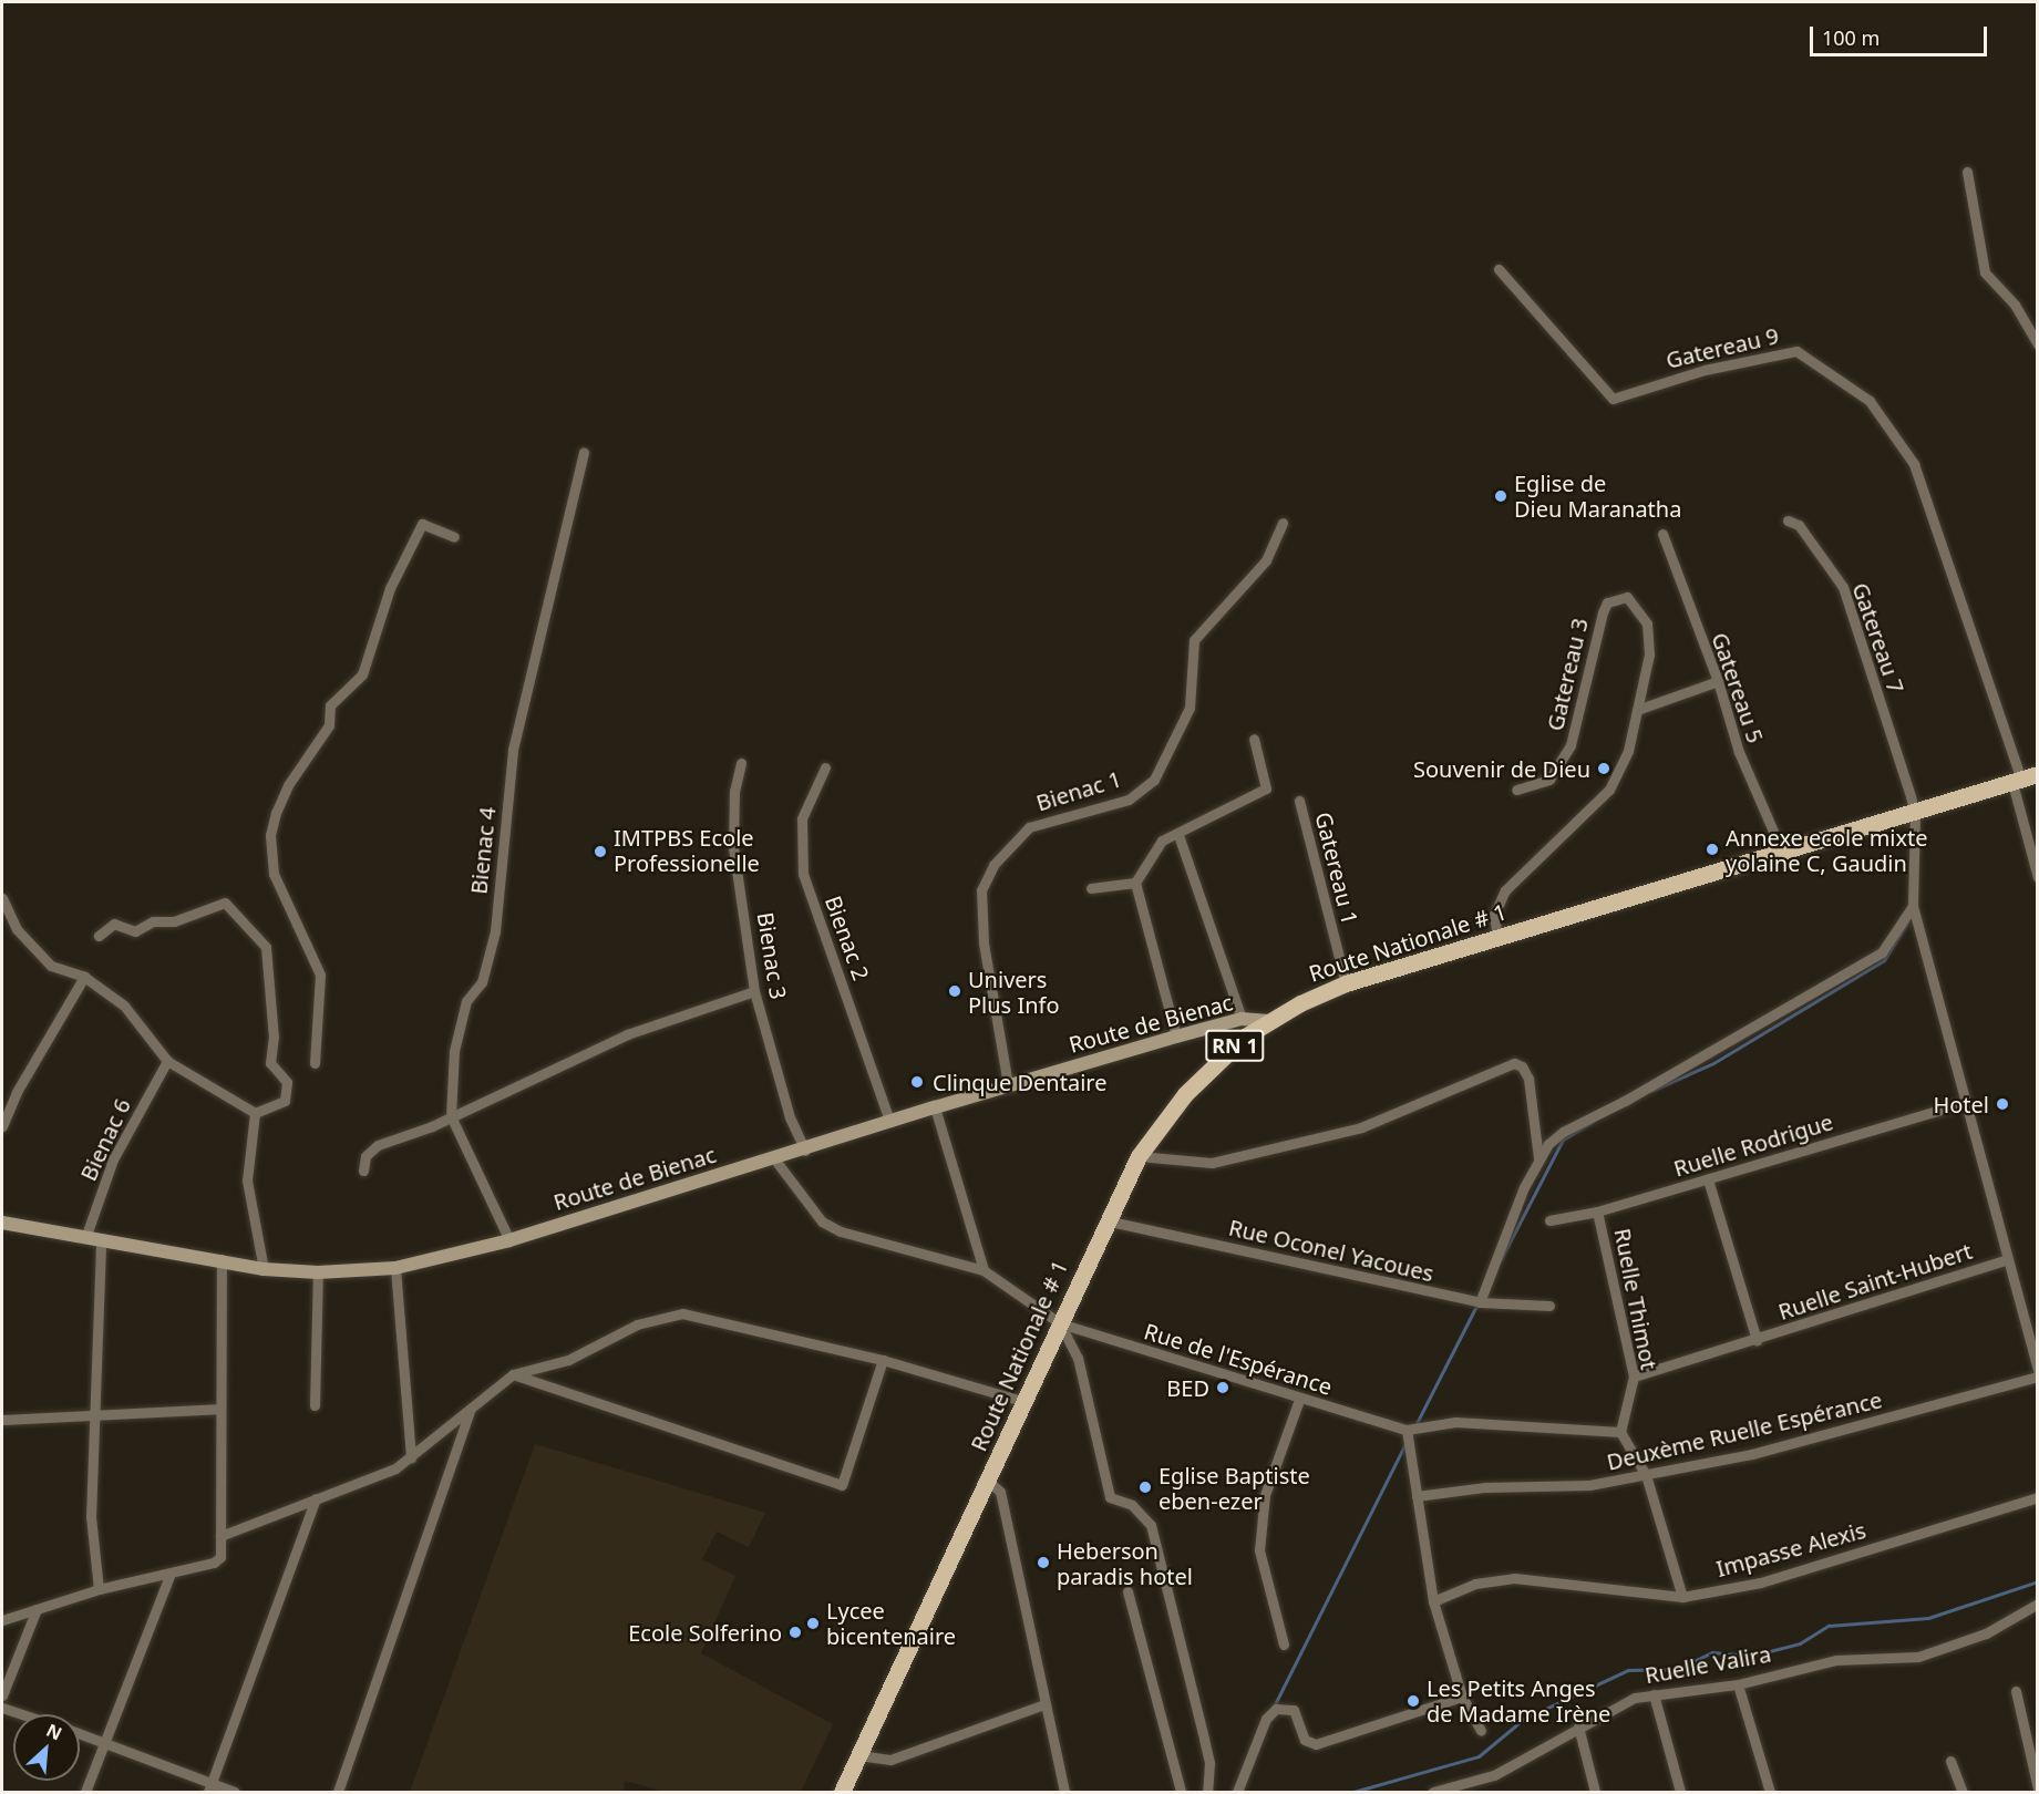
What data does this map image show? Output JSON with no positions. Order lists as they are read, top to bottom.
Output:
{
  "streets": {
    "main road": ["Route Nationale # 1", "Route de Bienac", "RN 1"],
    "street": [
      "Gatereau 9",
      "Gatereau 7",
      "Gatereau 3",
      "Gatereau 5",
      "Bienac 1",
      "Bienac 4",
      "Gatereau 1",
      "Bienac 2",
      "Bienac 3",
      "Bienac 6",
      "Ruelle Rodrigue",
      "Rue Oconel Yacoues",
      "Ruelle Saint-Hubert",
      "Ruelle Thimot",
      "Rue de l'Espérance",
      "Deuxème Ruelle Espérance",
      "Impasse Alexis",
      "Ruelle Valira"
    ]
  },
  "crossings": [
    ["Gatereau 9", "Route Nationale # 1"],
    ["Gatereau 7", "Route Nationale # 1"],
    ["Gatereau 7", "Ruelle Rodrigue"],
    ["Gatereau 7", "Ruelle Saint-Hubert"],
    ["Gatereau 3", "Route Nationale # 1"],
    ["Gatereau 5", "Route Nationale # 1"],
    ["Bienac 1", "Route de Bienac"],
    ["Bienac 4", "Route de Bienac"],
    ["Gatereau 1", "Route Nationale # 1"],
    ["Bienac 2", "Route de Bienac"],
    ["Route Nationale # 1", "Route de Bienac"],
    ["Route Nationale # 1", "Rue Oconel Yacoues"],
    ["Route Nationale # 1", "Rue de l'Espérance"],
    ["Bienac 3", "Route de Bienac"],
    ["Route de Bienac", "Bienac 6"],
    ["Ruelle Rodrigue", "Ruelle Thimot"],
    ["Ruelle Saint-Hubert", "Ruelle Thimot"]
  ],
  "places": [
    "Eglise de Dieu Maranatha",
    "Souvenir de Dieu",
    "Annexe ecole mixte yolaine C, Gaudin",
    "IMTPBS Ecole Professionelle",
    "Univers Plus Info",
    "Clinque Dentaire",
    "Hotel",
    "BED",
    "Eglise Baptiste eben-ezer",
    "Heberson paradis hotel",
    "Lycee bicentenaire",
    "Ecole Solferino",
    "Les Petits Anges de Madame Irène"
  ],
  "scale_bar": "100 m",
  "north": "top right"
}
